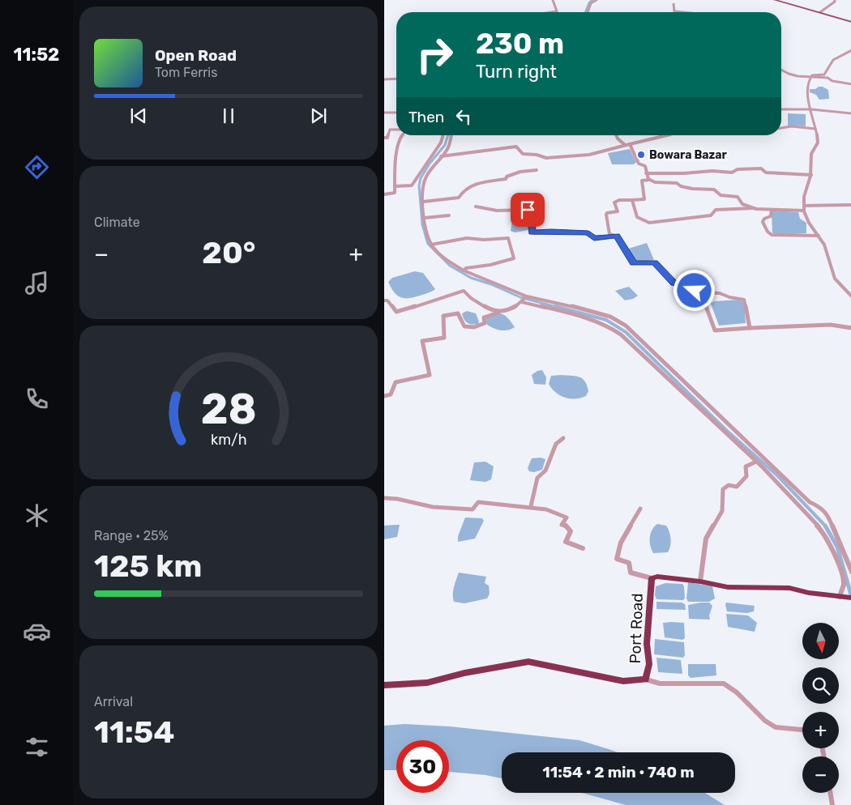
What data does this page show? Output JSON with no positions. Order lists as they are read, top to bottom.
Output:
{
  "streets": {
    "highway": ["Port Road"]
  },
  "places": ["Bowara Bazar"],
  "north": "bottom",
  "page": {
    "tabs": "11:52",
    "turn": ["230 m", "Turn right"],
    "song": ["Open Road", "Tom Ferris"],
    "then": "Then",
    "tile": [
      "Climate",
      ["Range · 25%", "125 km"],
      ["Arrival", "11:54"]
    ],
    "heat": ["−", "20°", "+"],
    "map_buttons": ["+", "−"],
    "limit": "30",
    "trip": "11:54 · 2 min · 740 m",
    "gauge": ["28", "km/h"]
  }
}
